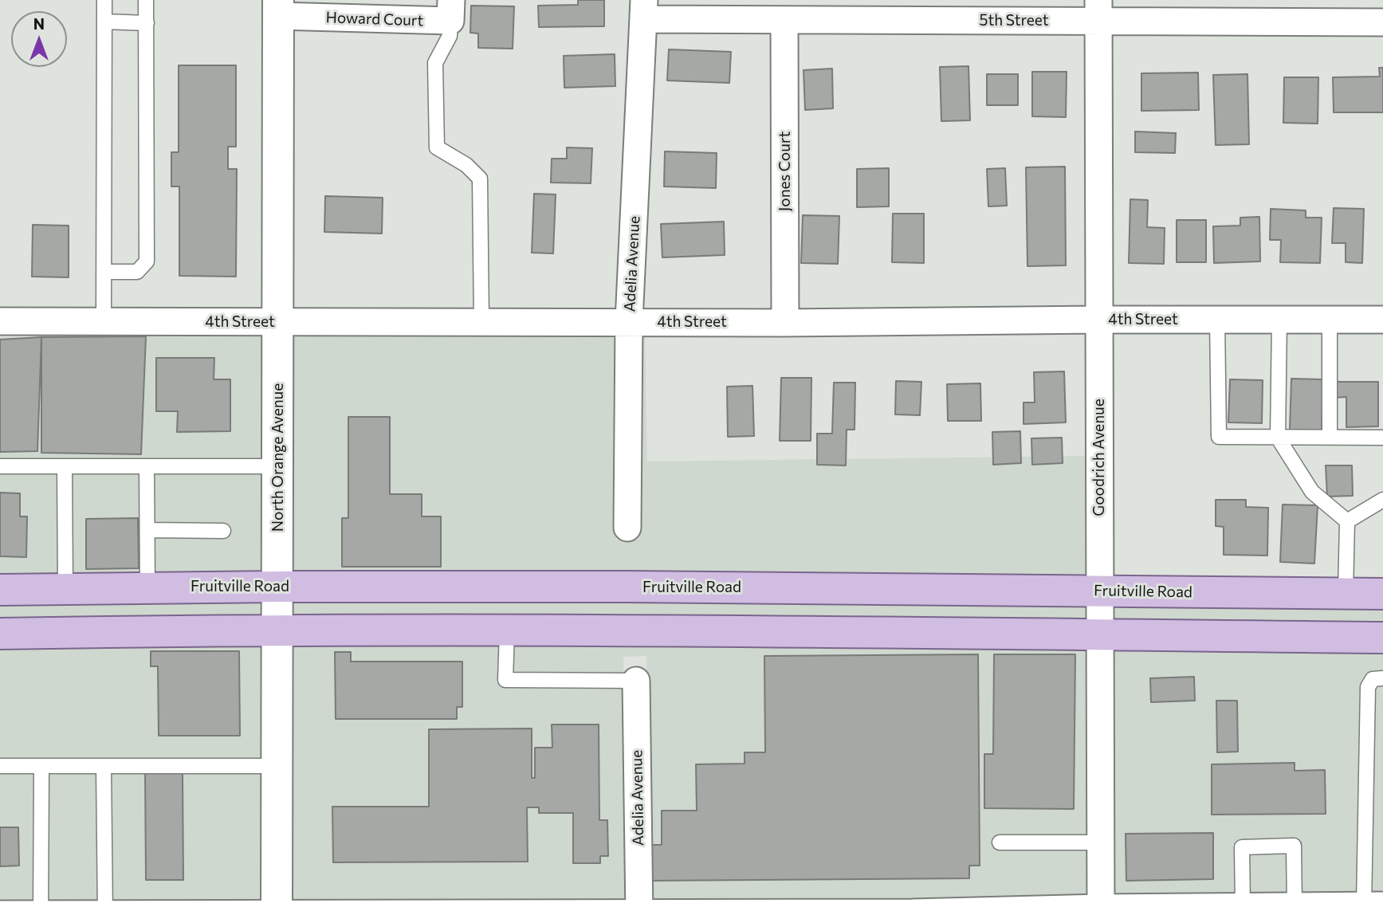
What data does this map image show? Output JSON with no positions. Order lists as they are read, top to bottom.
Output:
{
  "streets": {
    "main road": ["Fruitville Road"],
    "street": [
      "Howard Court",
      "5th Street",
      "Jones Court",
      "Adelia Avenue",
      "4th Street",
      "North Orange Avenue",
      "Goodrich Avenue"
    ]
  },
  "crossings": [
    ["Howard Court", "North Orange Avenue"],
    ["5th Street", "Jones Court"],
    ["5th Street", "Adelia Avenue"],
    ["5th Street", "Goodrich Avenue"],
    ["Jones Court", "4th Street"],
    ["Adelia Avenue", "4th Street"],
    ["4th Street", "North Orange Avenue"],
    ["4th Street", "Goodrich Avenue"],
    ["North Orange Avenue", "Fruitville Road"],
    ["Goodrich Avenue", "Fruitville Road"]
  ],
  "north": "top"
}
